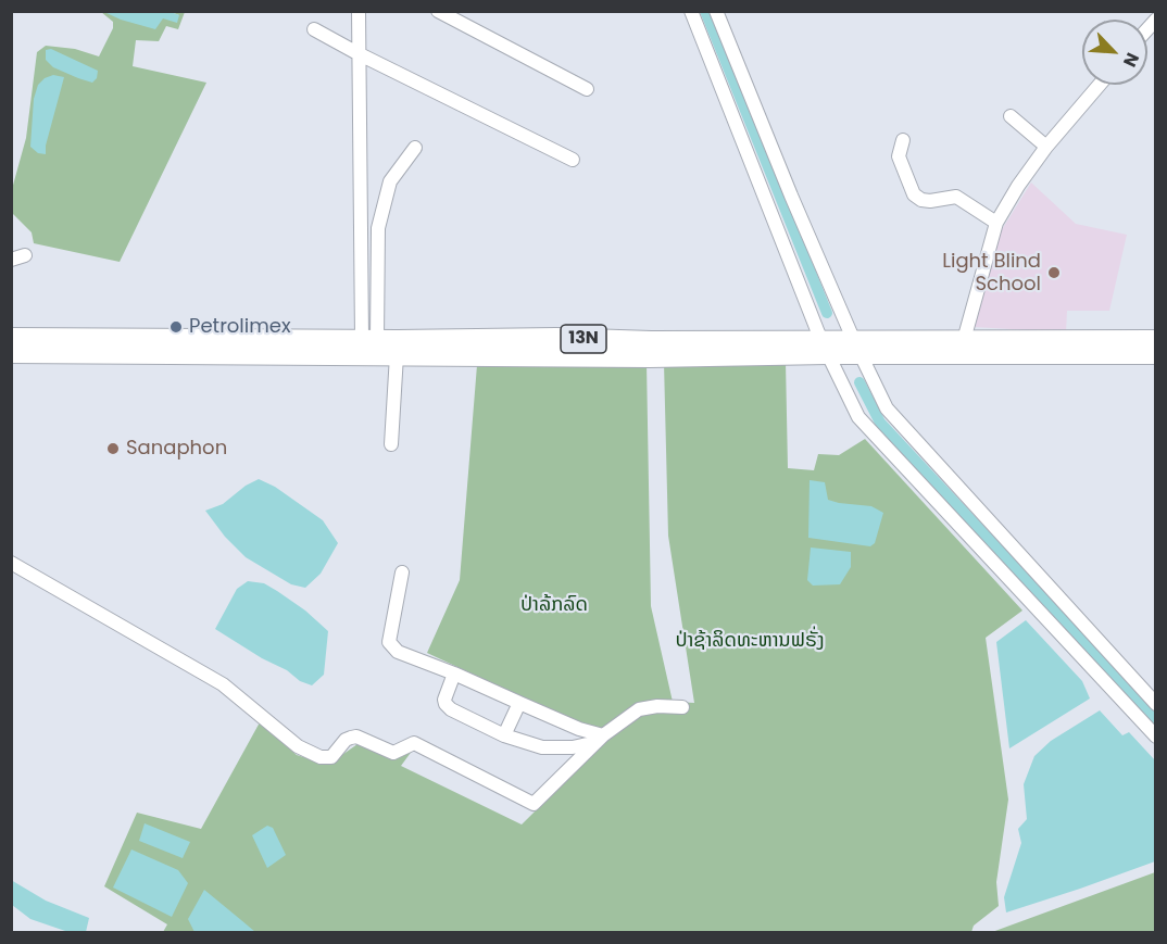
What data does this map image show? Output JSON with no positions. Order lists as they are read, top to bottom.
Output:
{
  "streets": {
    "highway": ["13N"]
  },
  "parks": ["ປ່າລ້ກລົດ", "ປ່າຊ້າລິດທະຫານຟຣັ່ງ"],
  "places": ["Light Blind School", "Petrolimex", "Sanaphon"],
  "north": "bottom right"
}
